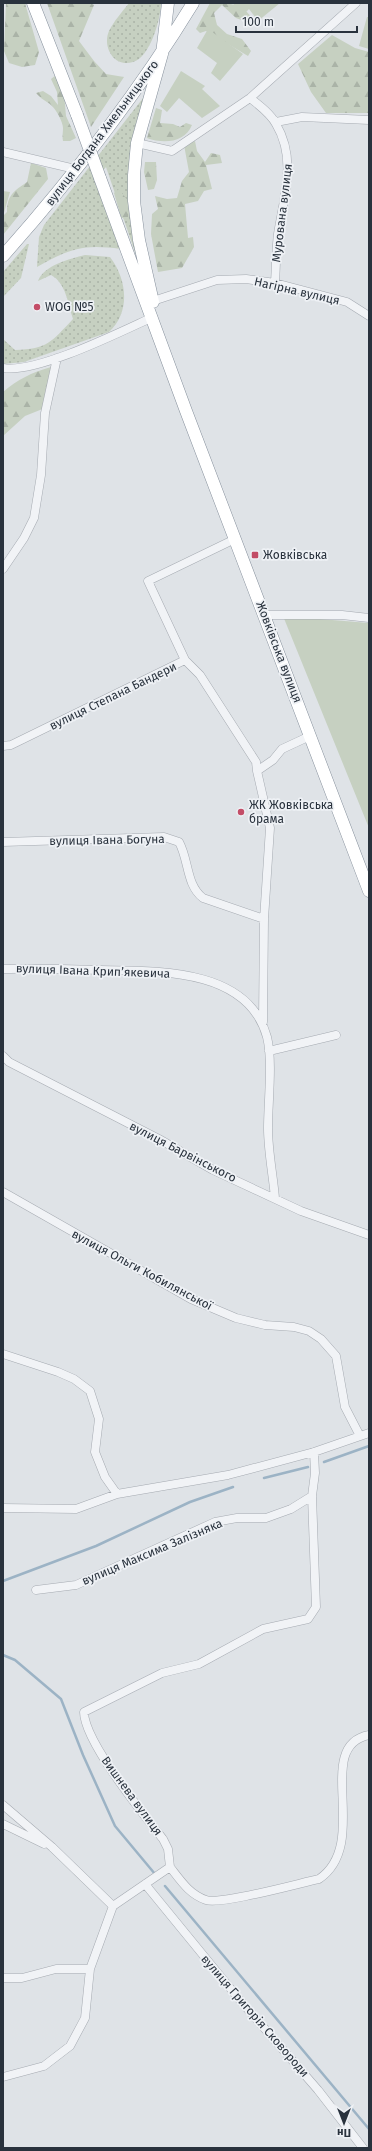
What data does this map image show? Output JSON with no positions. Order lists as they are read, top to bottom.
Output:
{
  "streets": {
    "highway": ["вулиця Богдана Хмельницького", "Жовківська вулиця"],
    "street": [
      "Мурована вулиця",
      "Нагірна вулиця",
      "вулиця Степана Бандери",
      "вулиця Івана Богуна",
      "вулиця Івана Крипʼякевича",
      "вулиця Барвінського",
      "вулиця Ольги Кобилянської",
      "вулиця Максима Залізняка",
      "Вишнева вулиця",
      "вулиця Григорія Сковороди"
    ]
  },
  "crossings": [
    ["Мурована вулиця", "Нагірна вулиця"],
    ["Жовківська вулиця", "вулиця Степана Бандери"],
    ["вулиця Івана Богуна", "вулиця Івана Крипʼякевича"],
    ["вулиця Івана Крипʼякевича", "вулиця Барвінського"],
    ["вулиця Максима Залізняка", "Вишнева вулиця"]
  ],
  "places": {
    "other": ["WOG №5", "ЖК Жовківська брама"],
    "transit": ["Жовківська"]
  },
  "scale_bar": "100 m",
  "north": "bottom"
}
